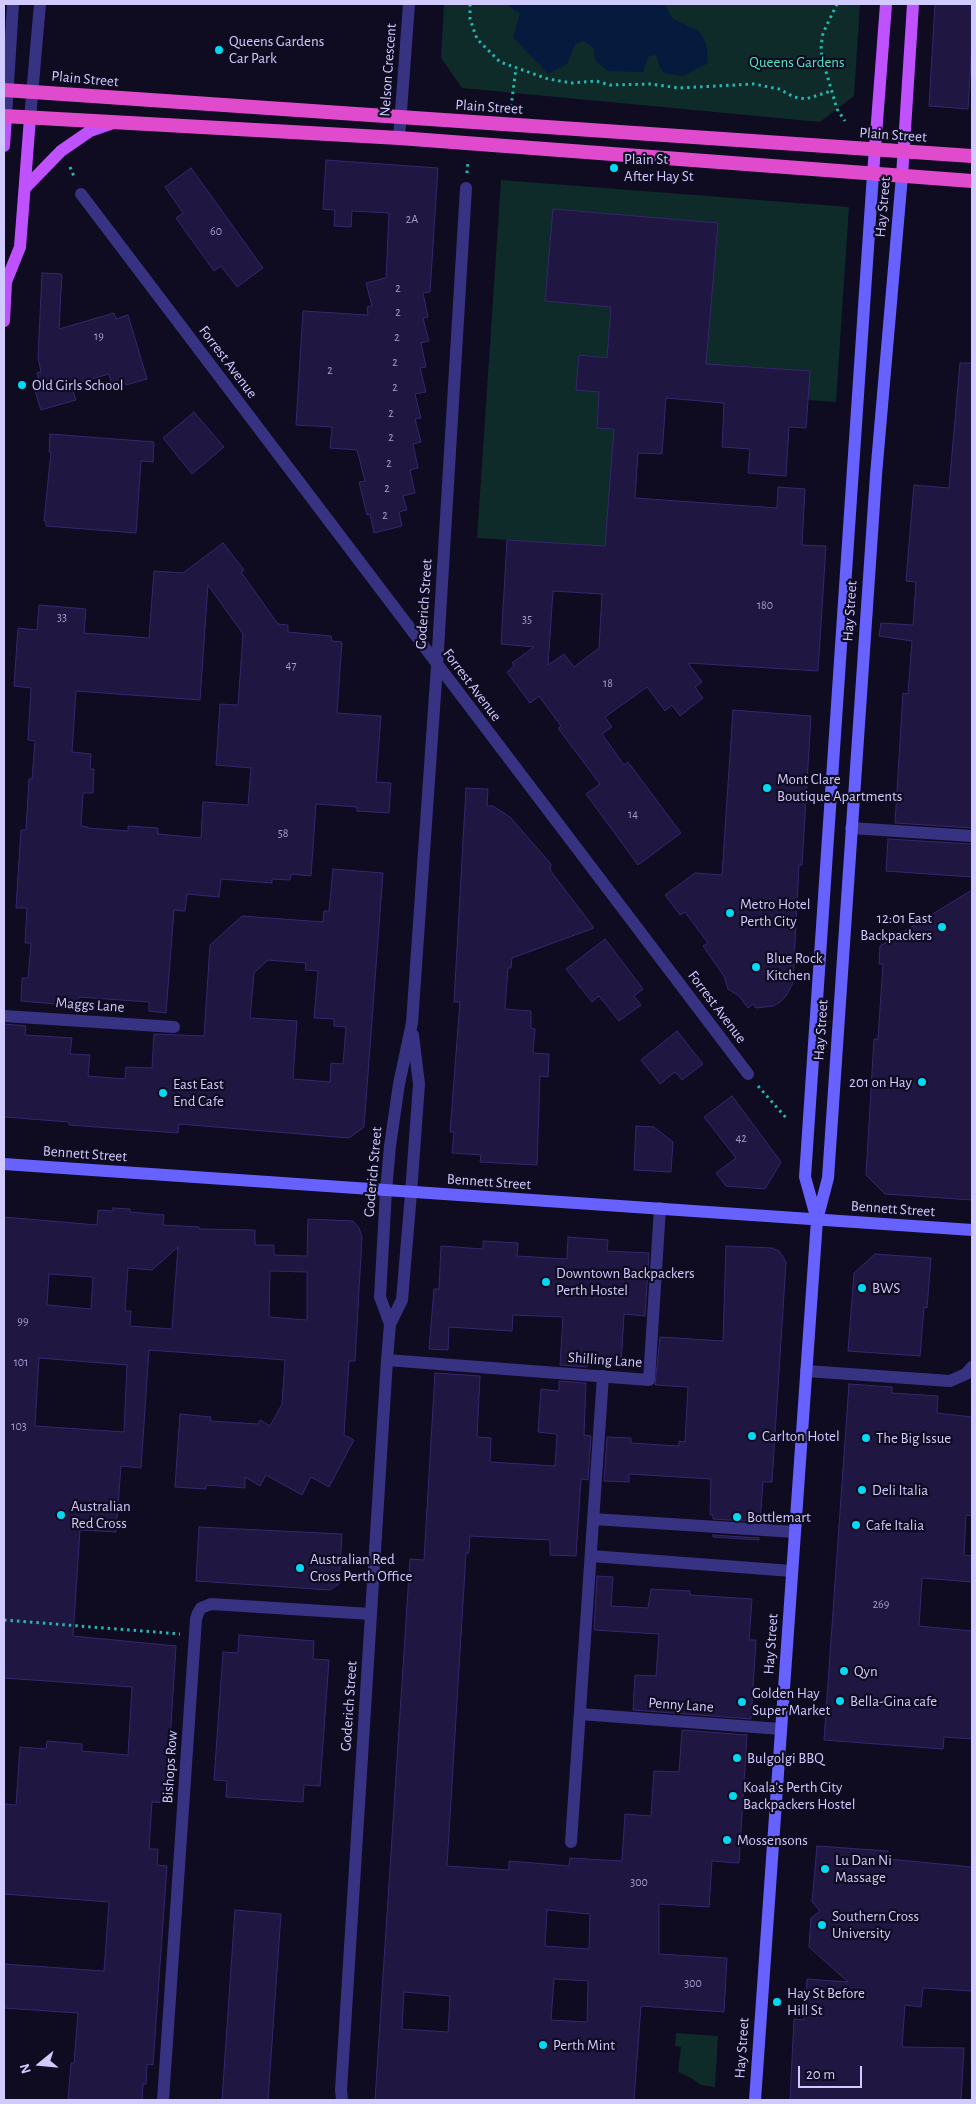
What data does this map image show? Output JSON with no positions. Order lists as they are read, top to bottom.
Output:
{
  "streets": {
    "highway": ["Plain Street"],
    "main road": ["Hay Street", "Bennett Street"],
    "street": [
      "Nelson Crescent",
      "Forrest Avenue",
      "Goderich Street",
      "Maggs Lane",
      "Shilling Lane",
      "Penny Lane",
      "Bishops Row"
    ]
  },
  "crossings": [
    ["Nelson Crescent", "Plain Street"],
    ["Plain Street", "Hay Street"],
    ["Hay Street", "Bennett Street"],
    ["Hay Street", "Penny Lane"],
    ["Forrest Avenue", "Goderich Street"],
    ["Goderich Street", "Bennett Street"],
    ["Goderich Street", "Shilling Lane"],
    ["Goderich Street", "Bishops Row"],
    ["Bennett Street", "Shilling Lane"]
  ],
  "parks": ["Queens Gardens"],
  "places": [
    "Queens Gardens Car Park",
    "Plain St After Hay St",
    "Old Girls School",
    "Mont Clare Boutique Apartments",
    "Metro Hotel Perth City",
    "12:01 East Backpackers",
    "Blue Rock Kitchen",
    "201 on Hay",
    "East East End Cafe",
    "Downtown Backpackers Perth Hostel",
    "BWS",
    "Carlton Hotel",
    "The Big Issue",
    "Deli Italia",
    "Australian Red Cross",
    "Bottlemart",
    "Cafe Italia",
    "Australian Red Cross Perth Office",
    "Qyn",
    "Bella-Gina cafe",
    "Golden Hay Super Market",
    "Bulgolgi BBQ",
    "Koala's Perth City Backpackers Hostel",
    "Mossensons",
    "Lu Dan Ni Massage",
    "Southern Cross University",
    "Hay St Before Hill St",
    "Perth Mint"
  ],
  "house_numbers": [
    "2A",
    "60",
    "2",
    "2",
    "19",
    "2",
    "2",
    "2",
    "2",
    "2",
    "2",
    "2",
    "2",
    "2",
    "180",
    "33",
    "35",
    "47",
    "18",
    "14",
    "58",
    "42",
    "99",
    "101",
    "103",
    "269",
    "300",
    "300"
  ],
  "scale_bar": "20 m",
  "north": "left"
}
